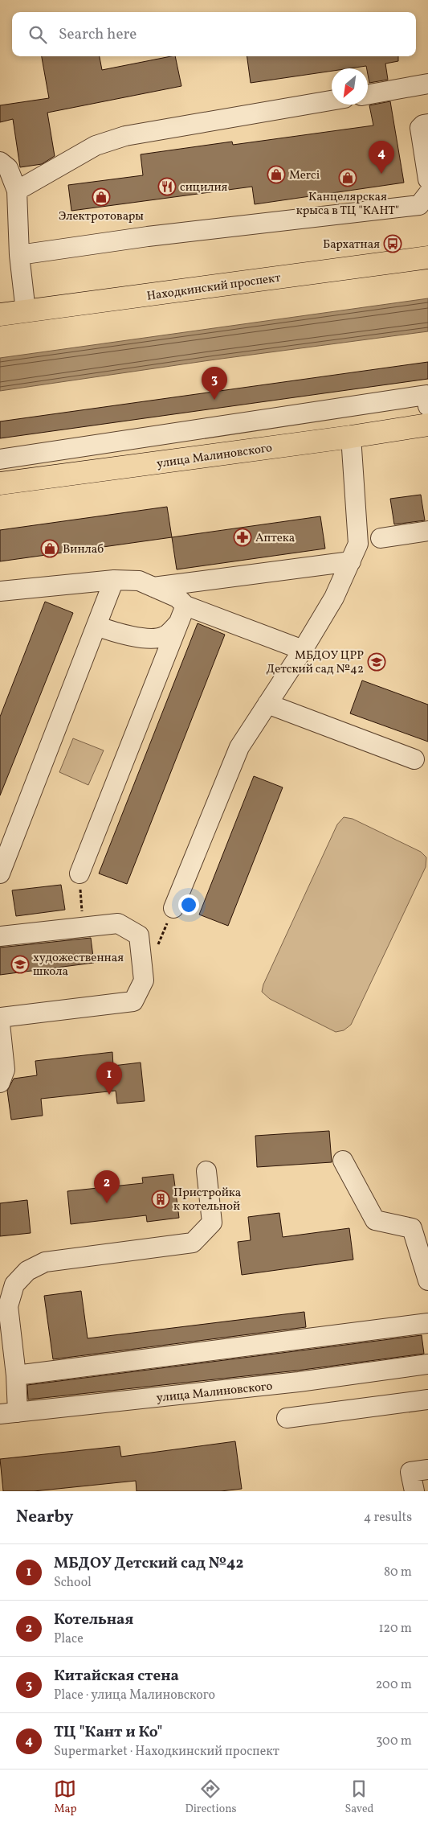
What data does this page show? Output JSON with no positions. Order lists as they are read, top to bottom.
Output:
{
  "streets": {
    "main road": ["Находкинский проспект", "улица Малиновского"]
  },
  "places": {
    "shop": [
      "Merci",
      "Канцелярская крыса в ТЦ \"КАНТ\"",
      "Электротовары",
      "Винлаб"
    ],
    "restaurant": ["сицилия"],
    "bus stop": ["Бархатная"],
    "pharmacy": ["Аптека"],
    "school or university": ["МБДОУ ЦРР Детский сад №42", "художественная школа"],
    "building": ["Пристройка к котельной"]
  },
  "north": "bottom left",
  "page": {
    "search": "Search here",
    "pins": [
      "4",
      "3",
      "1",
      "2"
    ],
    "heading": ["Nearby", "4 results"],
    "list": [
      {
        "mark": "1",
        "name": "МБДОУ Детский сад №42",
        "note": "School",
        "value": "80 m"
      },
      {
        "mark": "2",
        "name": "Котельная",
        "note": "Place",
        "value": "120 m"
      },
      {
        "mark": "3",
        "name": "Китайская стена",
        "note": "Place · улица Малиновского",
        "value": "200 m"
      },
      {
        "mark": "4",
        "name": "ТЦ \"Кант и Ко\"",
        "note": "Supermarket · Находкинский проспект",
        "value": "300 m"
      }
    ],
    "nav": ["Map", "Directions", "Saved"]
  }
}
